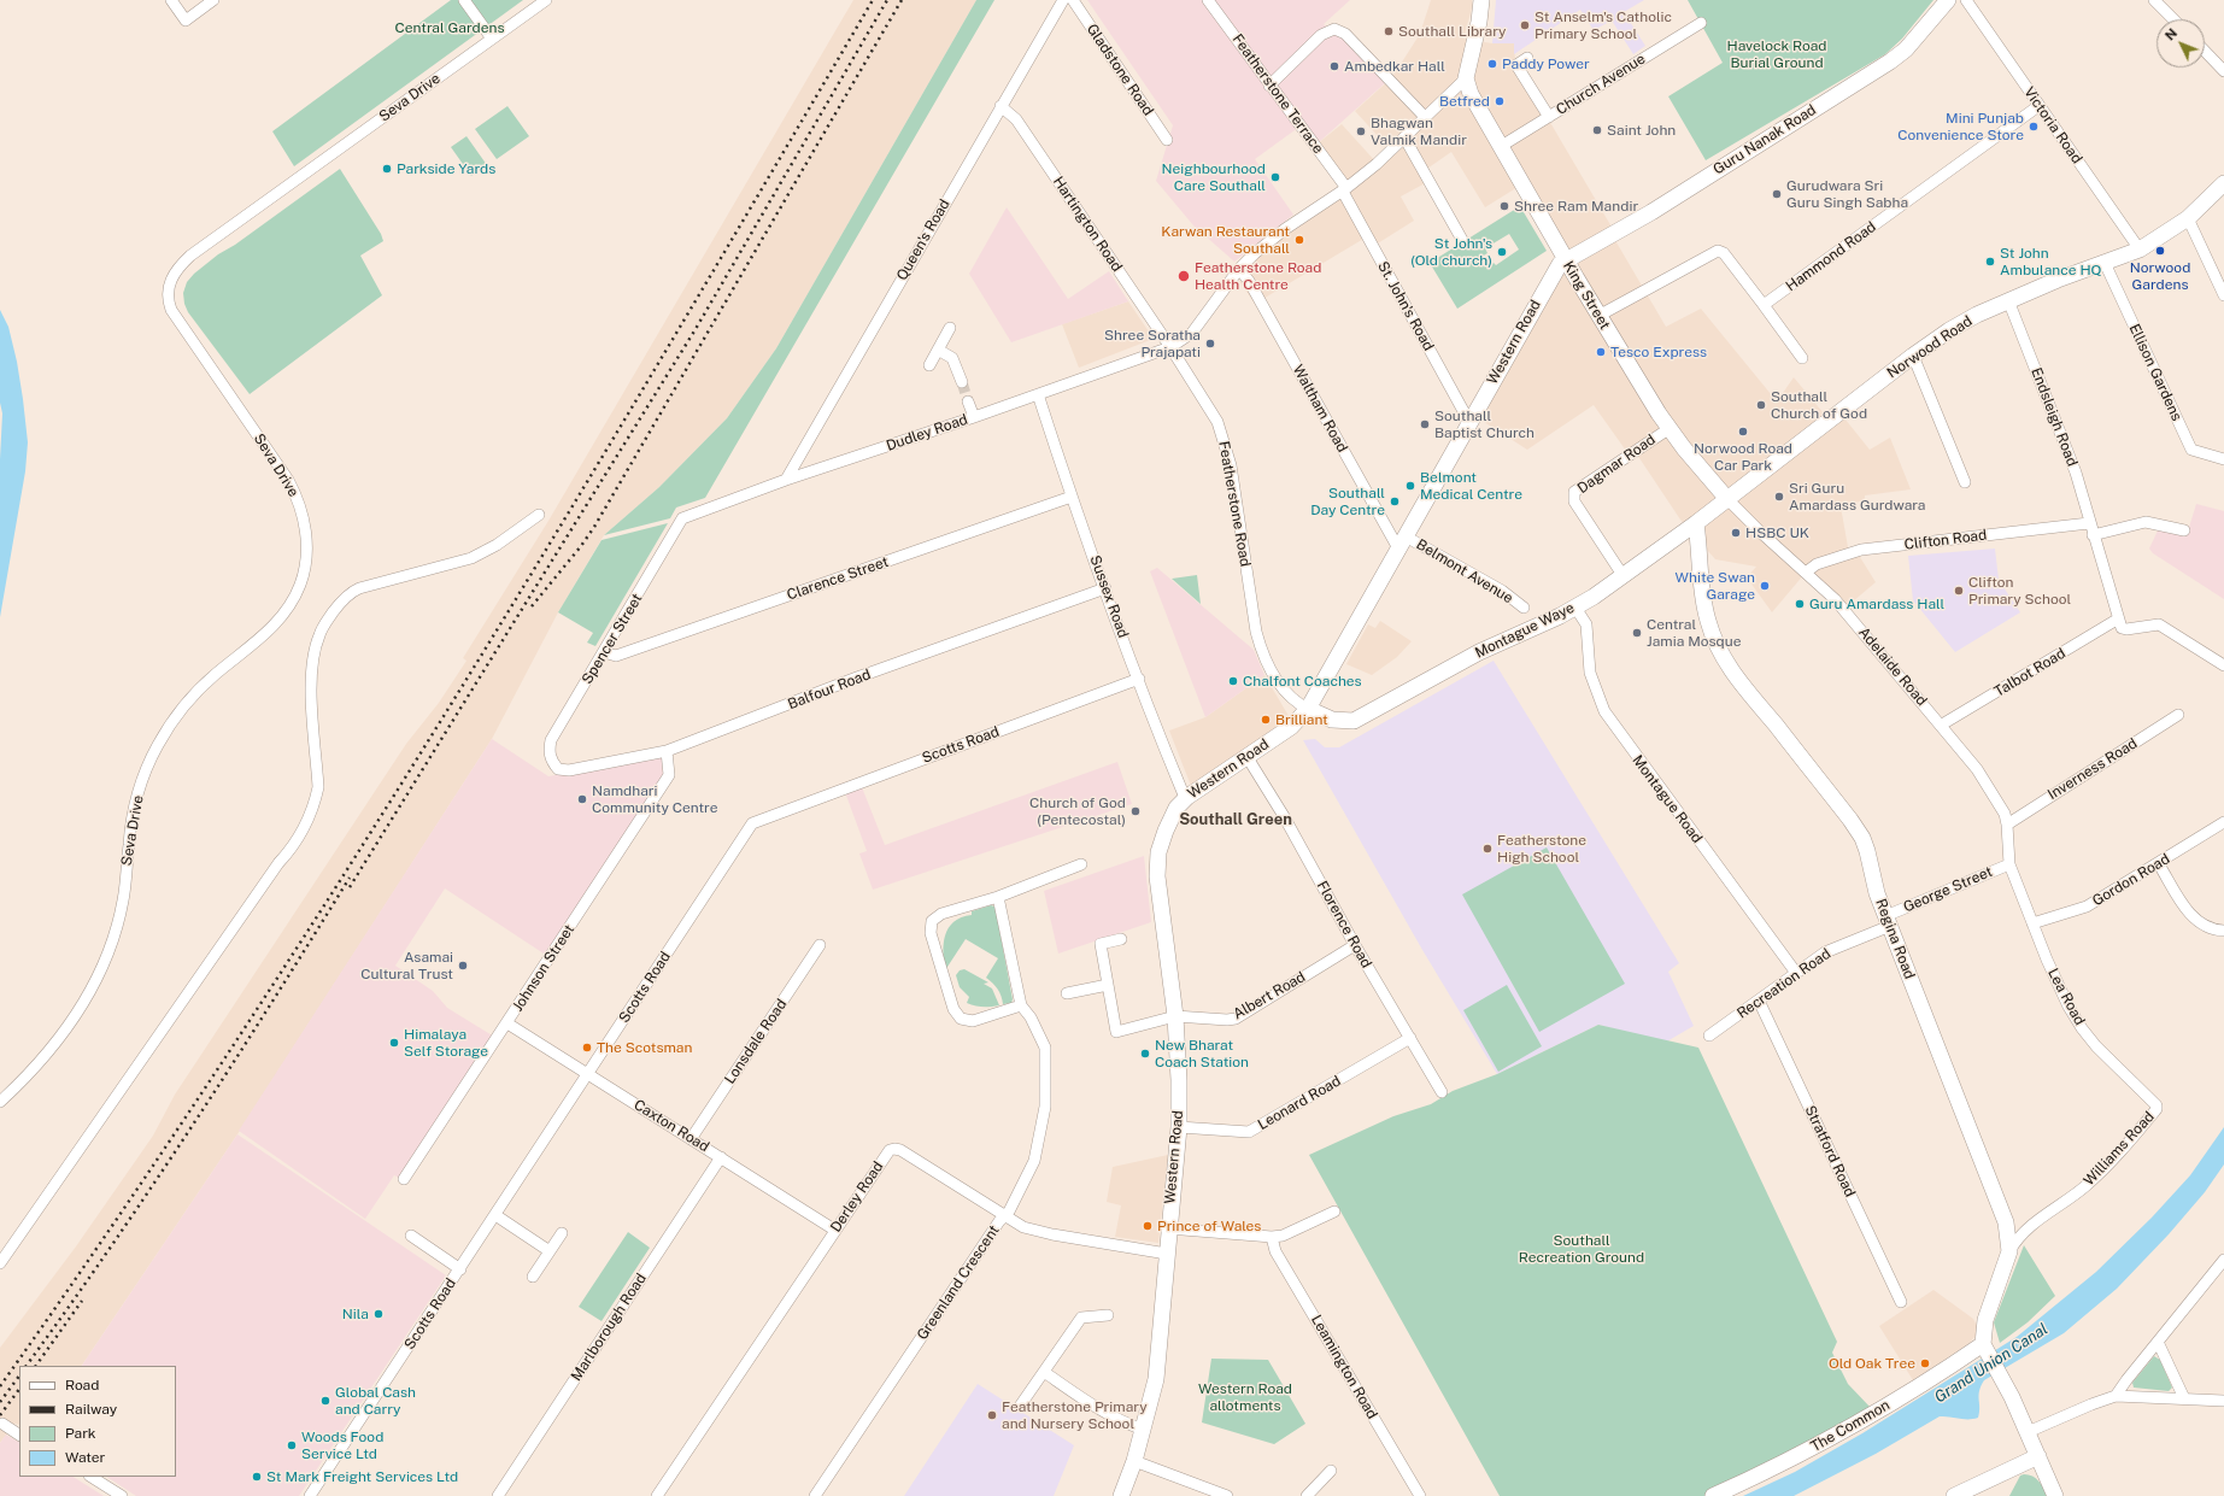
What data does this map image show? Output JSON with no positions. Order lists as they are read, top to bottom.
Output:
{
  "streets": {
    "street": [
      "Gladstone Road",
      "Church Avenue",
      "Featherstone Terrace",
      "Seva Drive",
      "Victoria Road",
      "Guru Nanak Road",
      "Hartington Road",
      "Queen's Road",
      "Hammond Road",
      "King Street",
      "St. John's Road",
      "Western Road",
      "Norwood Road",
      "Ellison Gardens",
      "Waltham Road",
      "Endsleigh Road",
      "Dudley Road",
      "Dagmar Road",
      "Featherstone Road",
      "Clifton Road",
      "Belmont Avenue",
      "Clarence Street",
      "Sussex Road",
      "Montague Waye",
      "Spencer Street",
      "Adelaide Road",
      "Talbot Road",
      "Balfour Road",
      "Scotts Road",
      "Inverness Road",
      "Montague Road",
      "Gordon Road",
      "George Street",
      "Florence Road",
      "Regina Road",
      "Johnson Street",
      "Recreation Road",
      "Albert Road",
      "Lea Road",
      "Lonsdale Road",
      "Leonard Road",
      "Caxton Road",
      "Williams Road",
      "Stratford Road",
      "Derley Road",
      "Greenland Crescent",
      "Marlborough Road",
      "Leamington Road",
      "The Common"
    ]
  },
  "crossings": [
    ["Church Avenue", "King Street"],
    ["Featherstone Terrace", "St. John's Road"],
    ["Victoria Road", "Hammond Road"],
    ["Victoria Road", "Norwood Road"],
    ["Guru Nanak Road", "King Street"],
    ["Guru Nanak Road", "Western Road"],
    ["Hartington Road", "Queen's Road"],
    ["Hartington Road", "Dudley Road"],
    ["Hartington Road", "Featherstone Road"],
    ["Queen's Road", "Dudley Road"],
    ["King Street", "Western Road"],
    ["King Street", "Norwood Road"],
    ["King Street", "Dagmar Road"],
    ["King Street", "Montague Waye"],
    ["King Street", "Adelaide Road"],
    ["St. John's Road", "Western Road"],
    ["Western Road", "Waltham Road"],
    ["Western Road", "Featherstone Road"],
    ["Western Road", "Belmont Avenue"],
    ["Western Road", "Sussex Road"],
    ["Western Road", "Montague Waye"],
    ["Western Road", "Florence Road"],
    ["Western Road", "Albert Road"],
    ["Western Road", "Leonard Road"],
    ["Western Road", "Derley Road"],
    ["Norwood Road", "Ellison Gardens"],
    ["Norwood Road", "Endsleigh Road"],
    ["Norwood Road", "Montague Waye"],
    ["Norwood Road", "Adelaide Road"],
    ["Waltham Road", "Belmont Avenue"],
    ["Endsleigh Road", "Clifton Road"],
    ["Endsleigh Road", "Talbot Road"],
    ["Dudley Road", "Featherstone Road"],
    ["Dudley Road", "Sussex Road"],
    ["Dudley Road", "Spencer Street"],
    ["Dagmar Road", "Montague Waye"],
    ["Featherstone Road", "Montague Waye"],
    ["Clifton Road", "Adelaide Road"],
    ["Clarence Street", "Sussex Road"],
    ["Clarence Street", "Spencer Street"],
    ["Sussex Road", "Balfour Road"],
    ["Sussex Road", "Scotts Road"],
    ["Montague Waye", "Adelaide Road"],
    ["Montague Waye", "Montague Road"],
    ["Montague Waye", "Regina Road"],
    ["Spencer Street", "Balfour Road"],
    ["Adelaide Road", "Talbot Road"],
    ["Adelaide Road", "Inverness Road"],
    ["Adelaide Road", "George Street"],
    ["Adelaide Road", "Lea Road"],
    ["Balfour Road", "Johnson Street"],
    ["Scotts Road", "Caxton Road"],
    ["Montague Road", "Recreation Road"],
    ["Gordon Road", "Lea Road"],
    ["George Street", "Regina Road"],
    ["George Street", "Recreation Road"],
    ["George Street", "Lea Road"],
    ["Florence Road", "Albert Road"],
    ["Florence Road", "Leonard Road"],
    ["Regina Road", "Recreation Road"],
    ["Regina Road", "Williams Road"],
    ["Regina Road", "The Common"],
    ["Johnson Street", "Caxton Road"],
    ["Recreation Road", "Stratford Road"],
    ["Lea Road", "Williams Road"],
    ["Lonsdale Road", "Caxton Road"],
    ["Caxton Road", "Derley Road"],
    ["Caxton Road", "Marlborough Road"],
    ["Derley Road", "Greenland Crescent"]
  ],
  "districts": ["Southall Green"],
  "water": ["Grand Union Canal"],
  "parks": [
    "Central Gardens",
    "Havelock Road Burial Ground",
    "Southall Recreation Ground",
    "Western Road allotments"
  ],
  "places": [
    "St Anselm's Catholic Primary School",
    "Southall Library",
    "Paddy Power",
    "Ambedkar Hall",
    "Betfred",
    "Mini Punjab Convenience Store",
    "Saint John",
    "Bhagwan Valmik Mandir",
    "Parkside Yards",
    "Neighbourhood Care Southall",
    "Gurudwara Sri Guru Singh Sabha",
    "Shree Ram Mandir",
    "Karwan Restaurant Southall",
    "Norwood Gardens",
    "St John's (Old church)",
    "St John Ambulance HQ",
    "Featherstone Road Health Centre",
    "Shree Soratha Prajapati",
    "Tesco Express",
    "Southall Church of God",
    "Southall Baptist Church",
    "Norwood Road Car Park",
    "Belmont Medical Centre",
    "Sri Guru Amardass Gurdwara",
    "Southall Day Centre",
    "HSBC UK",
    "White Swan Garage",
    "Clifton Primary School",
    "Guru Amardass Hall",
    "Central Jamia Mosque",
    "Chalfont Coaches",
    "Brilliant",
    "Namdhari Community Centre",
    "Church of God (Pentecostal)",
    "Featherstone High School",
    "Asamai Cultural Trust",
    "Himalaya Self Storage",
    "The Scotsman",
    "New Bharat Coach Station",
    "Prince of Wales",
    "Nila",
    "Old Oak Tree",
    "Global Cash and Carry",
    "Featherstone Primary and Nursery School",
    "Woods Food Service Ltd",
    "St Mark Freight Services Ltd"
  ],
  "legend": [
    "Road",
    "Railway",
    "Park",
    "Water"
  ],
  "north": "top left"
}
